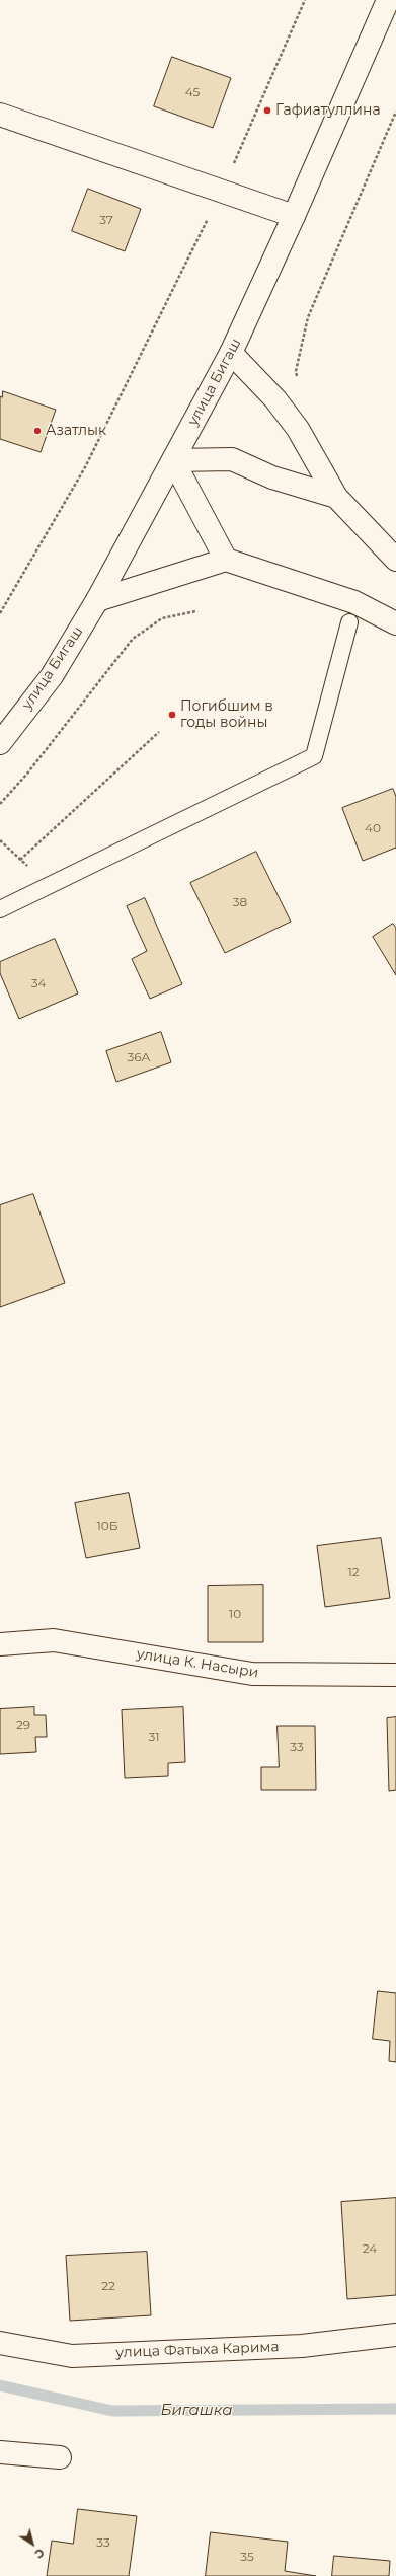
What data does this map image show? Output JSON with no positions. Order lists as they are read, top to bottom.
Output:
{
  "streets": {
    "street": ["улица Бигаш", "улица К. Насыри", "улица Фатыха Карима"]
  },
  "water": ["Бигашка"],
  "places": ["Гафиатуллина", "Азатлык", "Погибшим в годы войны"],
  "house_numbers": [
    "45",
    "37",
    "40",
    "38",
    "34",
    "36А",
    "10Б",
    "12",
    "10",
    "29",
    "31",
    "33",
    "24",
    "22",
    "33",
    "35"
  ],
  "north": "bottom right"
}
